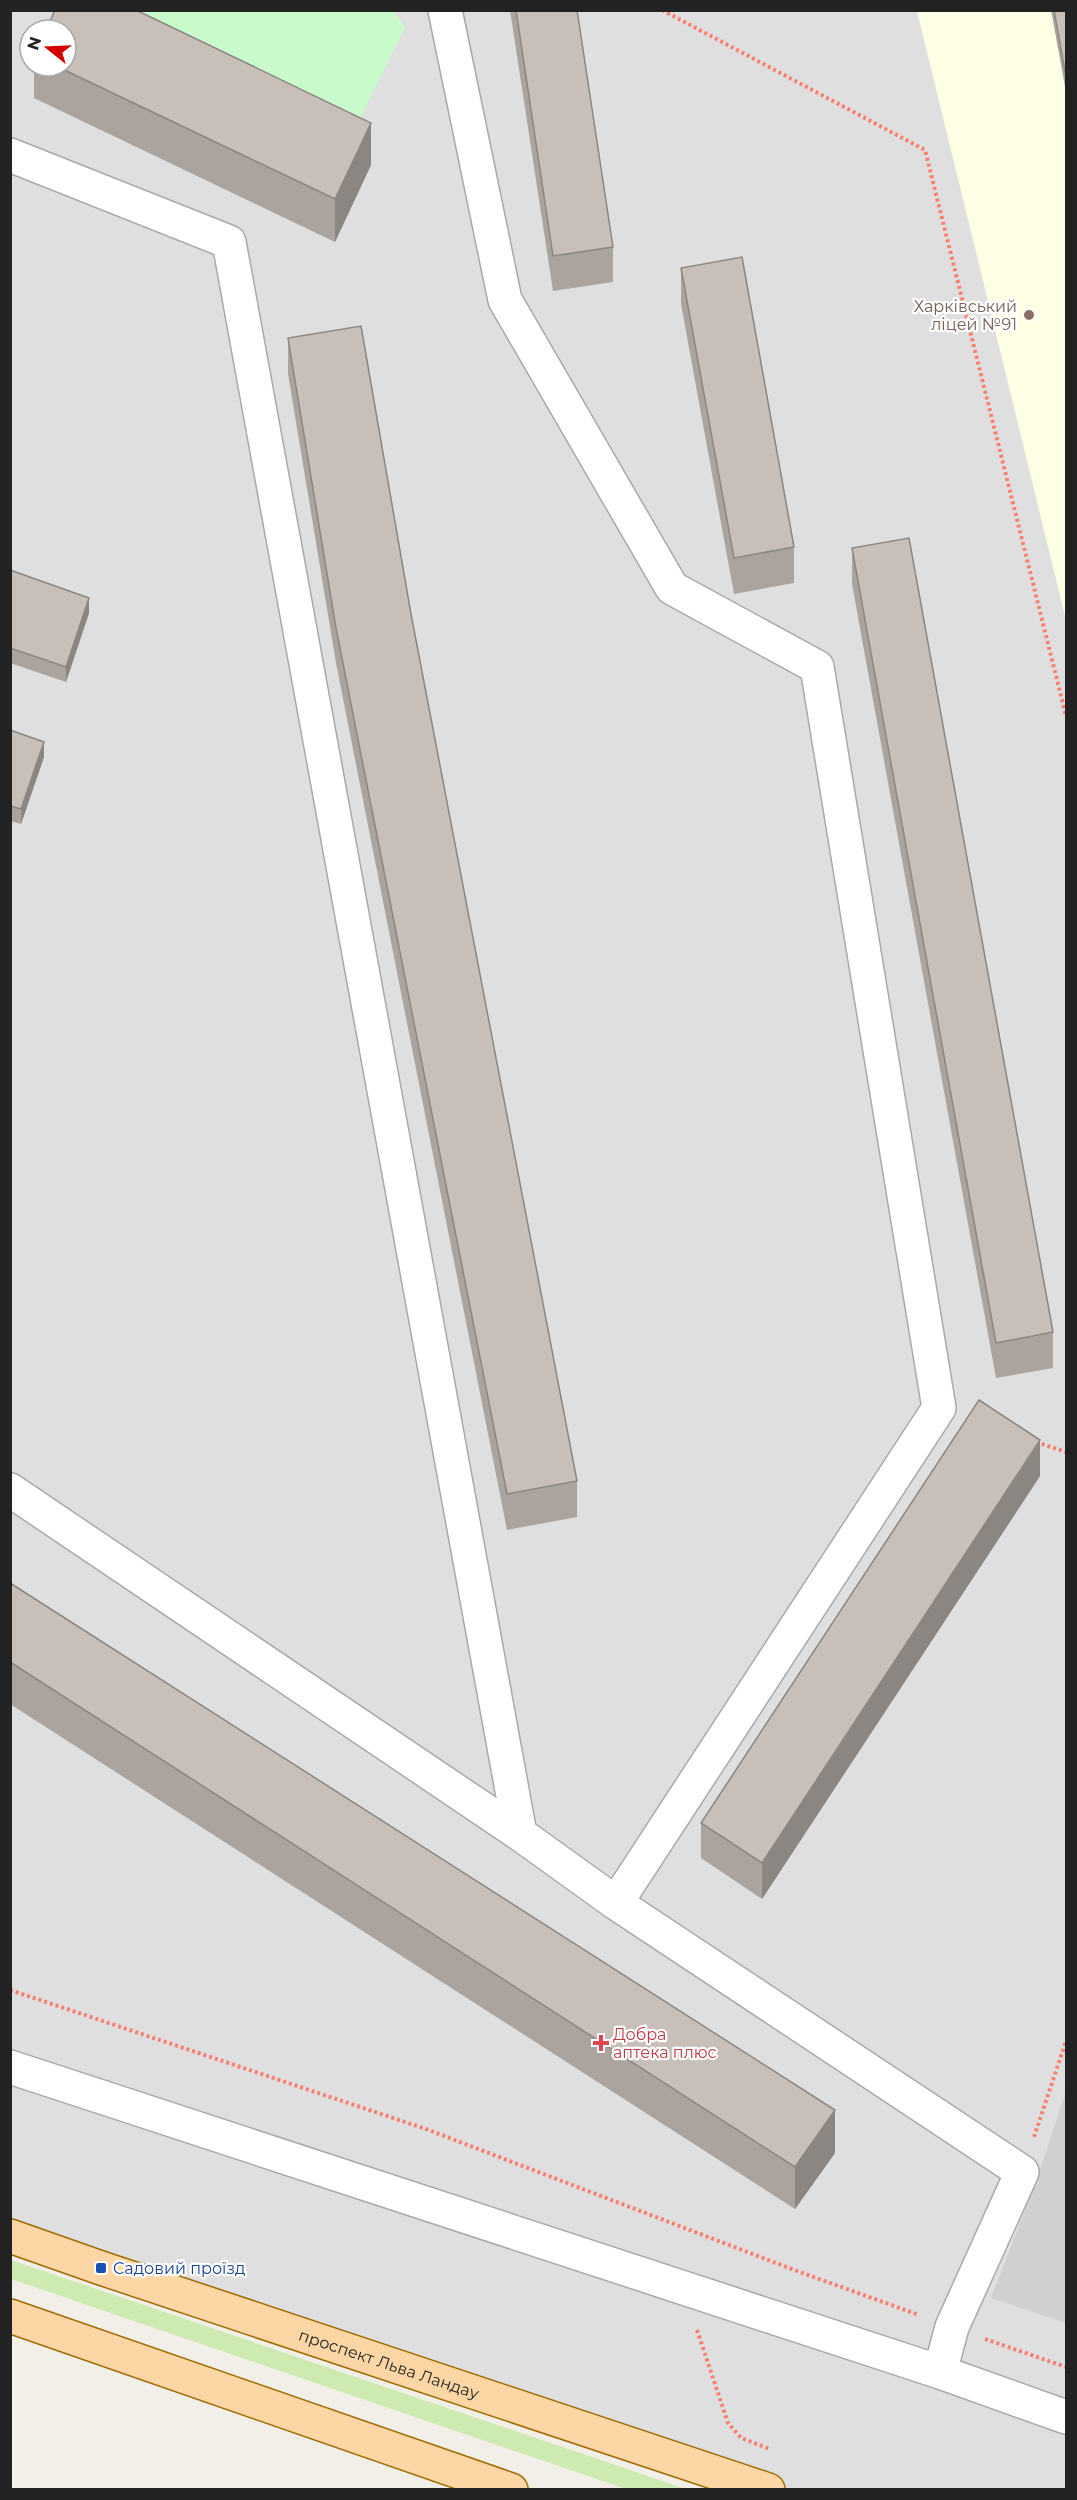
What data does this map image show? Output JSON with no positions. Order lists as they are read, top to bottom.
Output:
{
  "streets": {
    "main road": ["проспект Льва Ландау"]
  },
  "places": {
    "other": ["Харківський ліцей №91"],
    "health": ["Добра аптека плюс"],
    "transit": ["Садовий проїзд"]
  },
  "north": "left"
}
